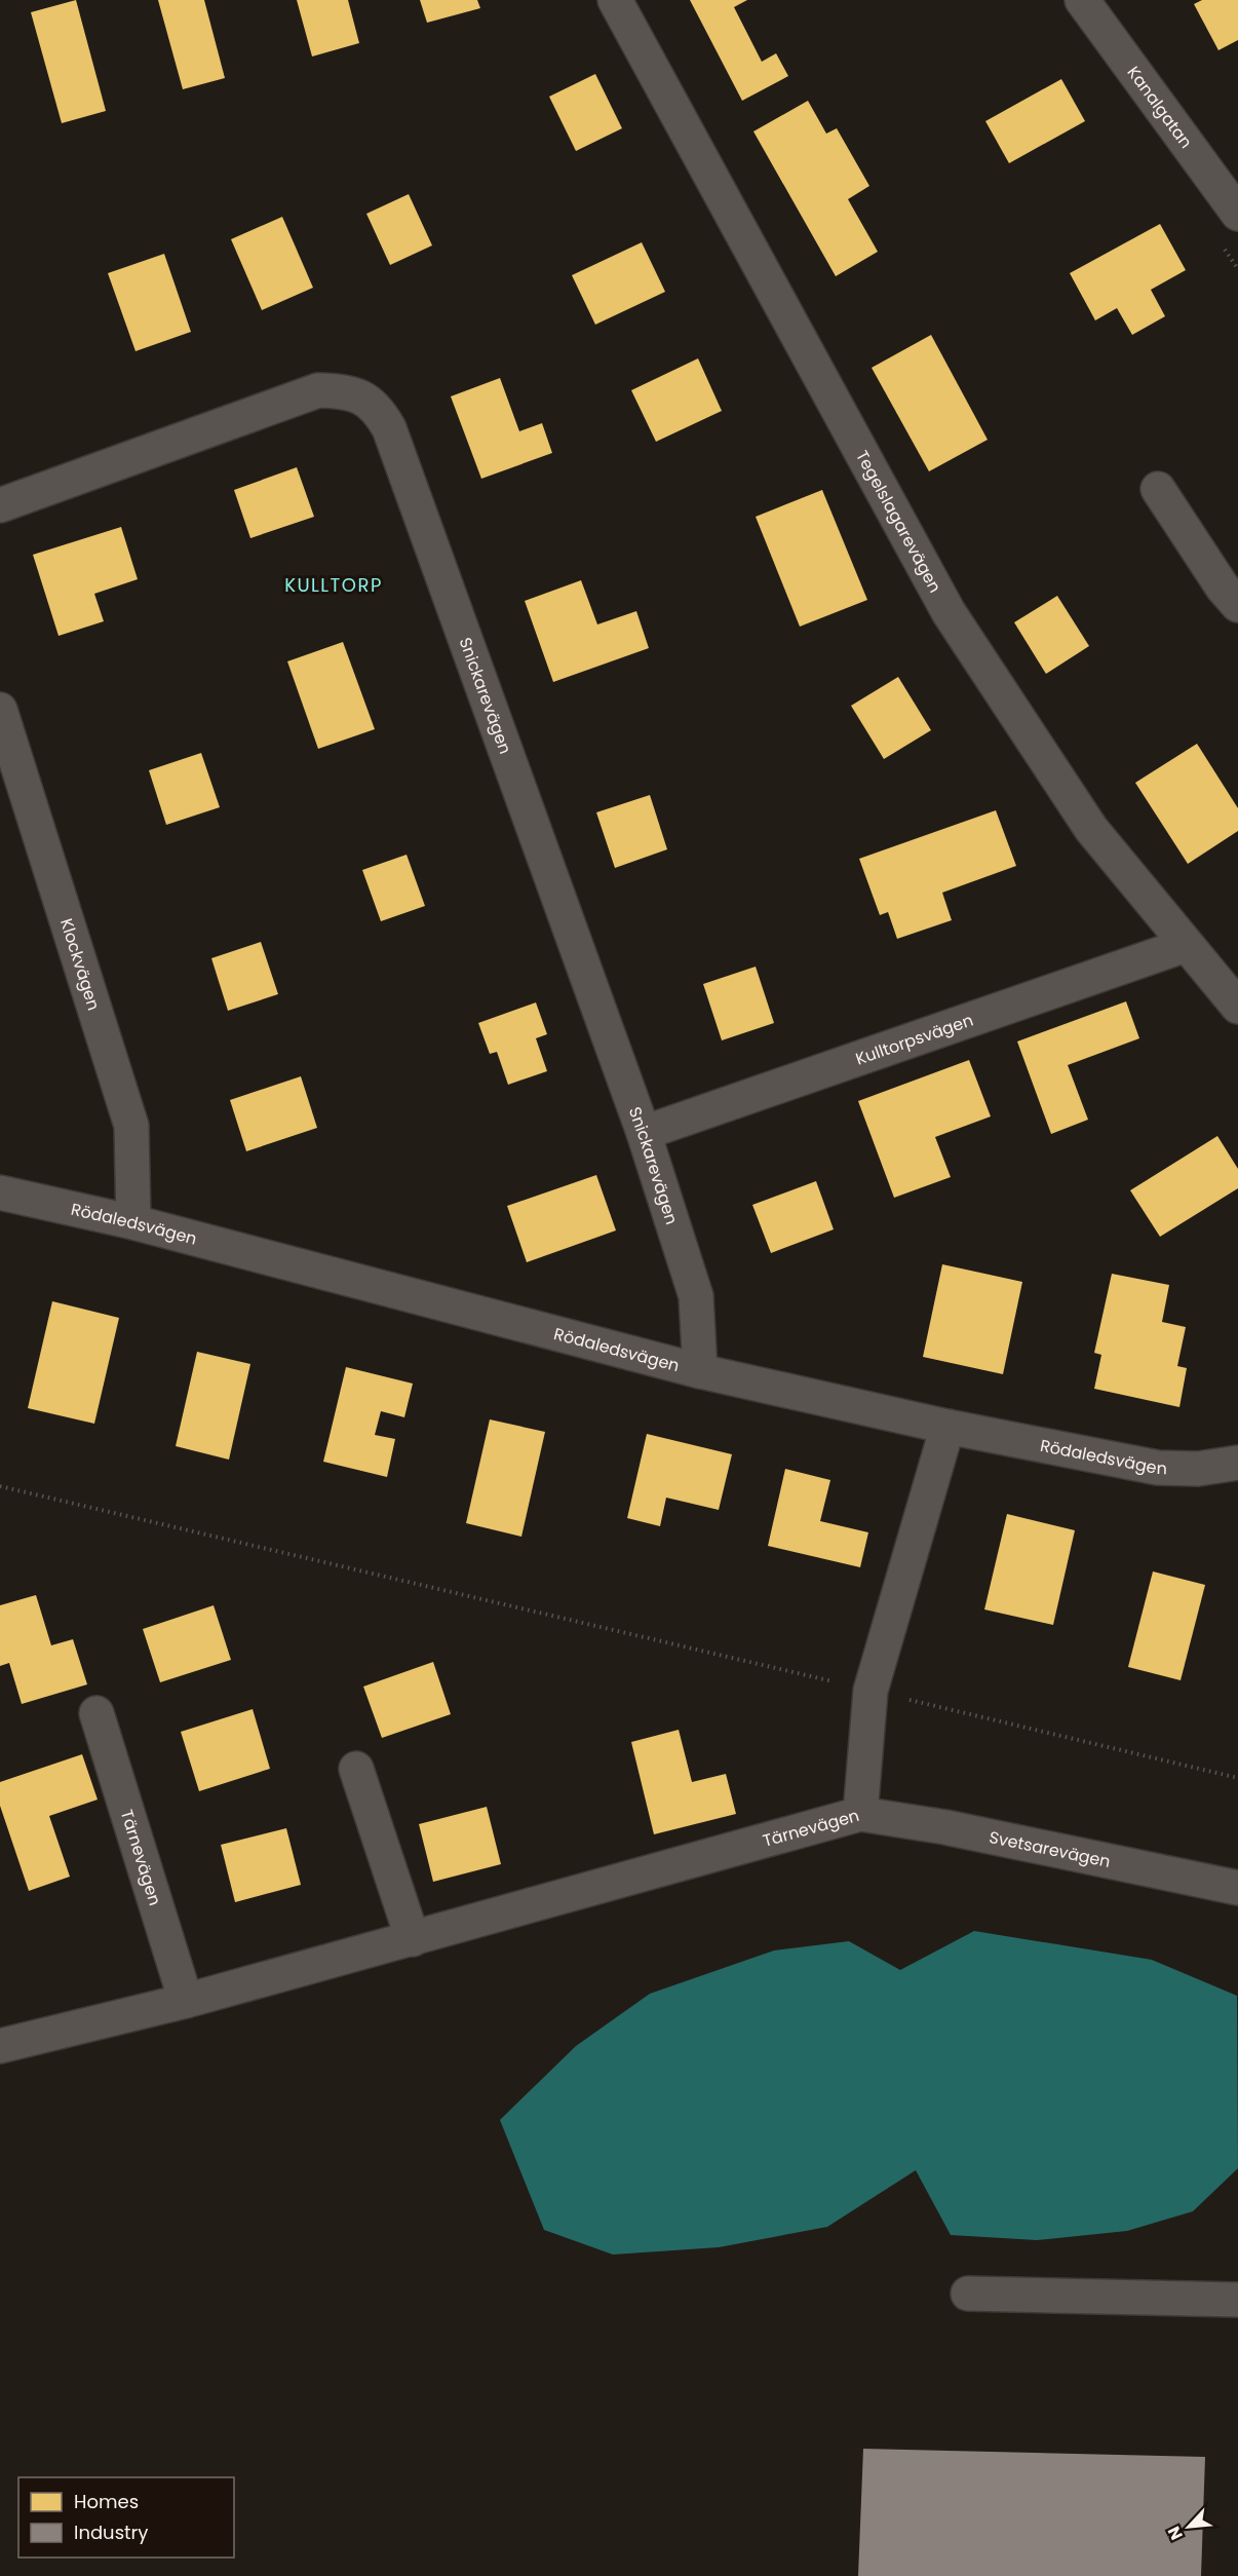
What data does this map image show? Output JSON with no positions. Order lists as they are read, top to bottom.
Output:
{
  "streets": {
    "street": [
      "Kanalgatan",
      "Tegelslagarevägen",
      "Snickarevägen",
      "Klockvägen",
      "Kulltorpsvägen",
      "Rödaledsvägen",
      "Tärnevägen",
      "Svetsarevägen"
    ]
  },
  "crossings": [
    ["Tegelslagarevägen", "Kulltorpsvägen"],
    ["Snickarevägen", "Kulltorpsvägen"],
    ["Snickarevägen", "Rödaledsvägen"],
    ["Klockvägen", "Rödaledsvägen"],
    ["Rödaledsvägen", "Tärnevägen"],
    ["Tärnevägen", "Svetsarevägen"]
  ],
  "districts": ["KULLTORP"],
  "legend": ["Homes", "Industry"],
  "north": "bottom left"
}
